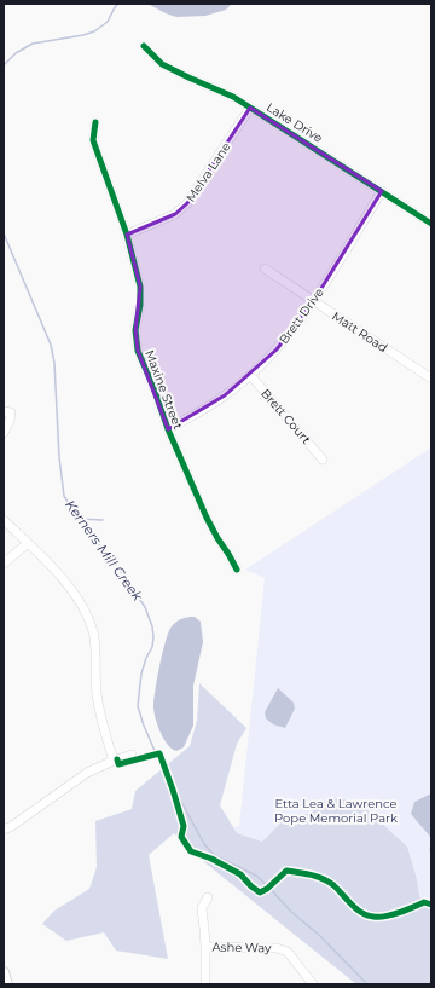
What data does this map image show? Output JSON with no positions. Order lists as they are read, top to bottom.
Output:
{
  "streets": {
    "street": [
      "Lake Drive",
      "Melva Lane",
      "Brett Drive",
      "Matt Road",
      "Maxine Street",
      "Brett Court",
      "Ashe Way"
    ]
  },
  "crossings": [
    ["Lake Drive", "Melva Lane"],
    ["Lake Drive", "Brett Drive"],
    ["Melva Lane", "Maxine Street"],
    ["Brett Drive", "Matt Road"],
    ["Brett Drive", "Maxine Street"],
    ["Brett Drive", "Brett Court"]
  ],
  "water": ["Kerners Mill Creek"],
  "parks": ["Etta Lea & Lawrence Pope Memorial Park"]
}
